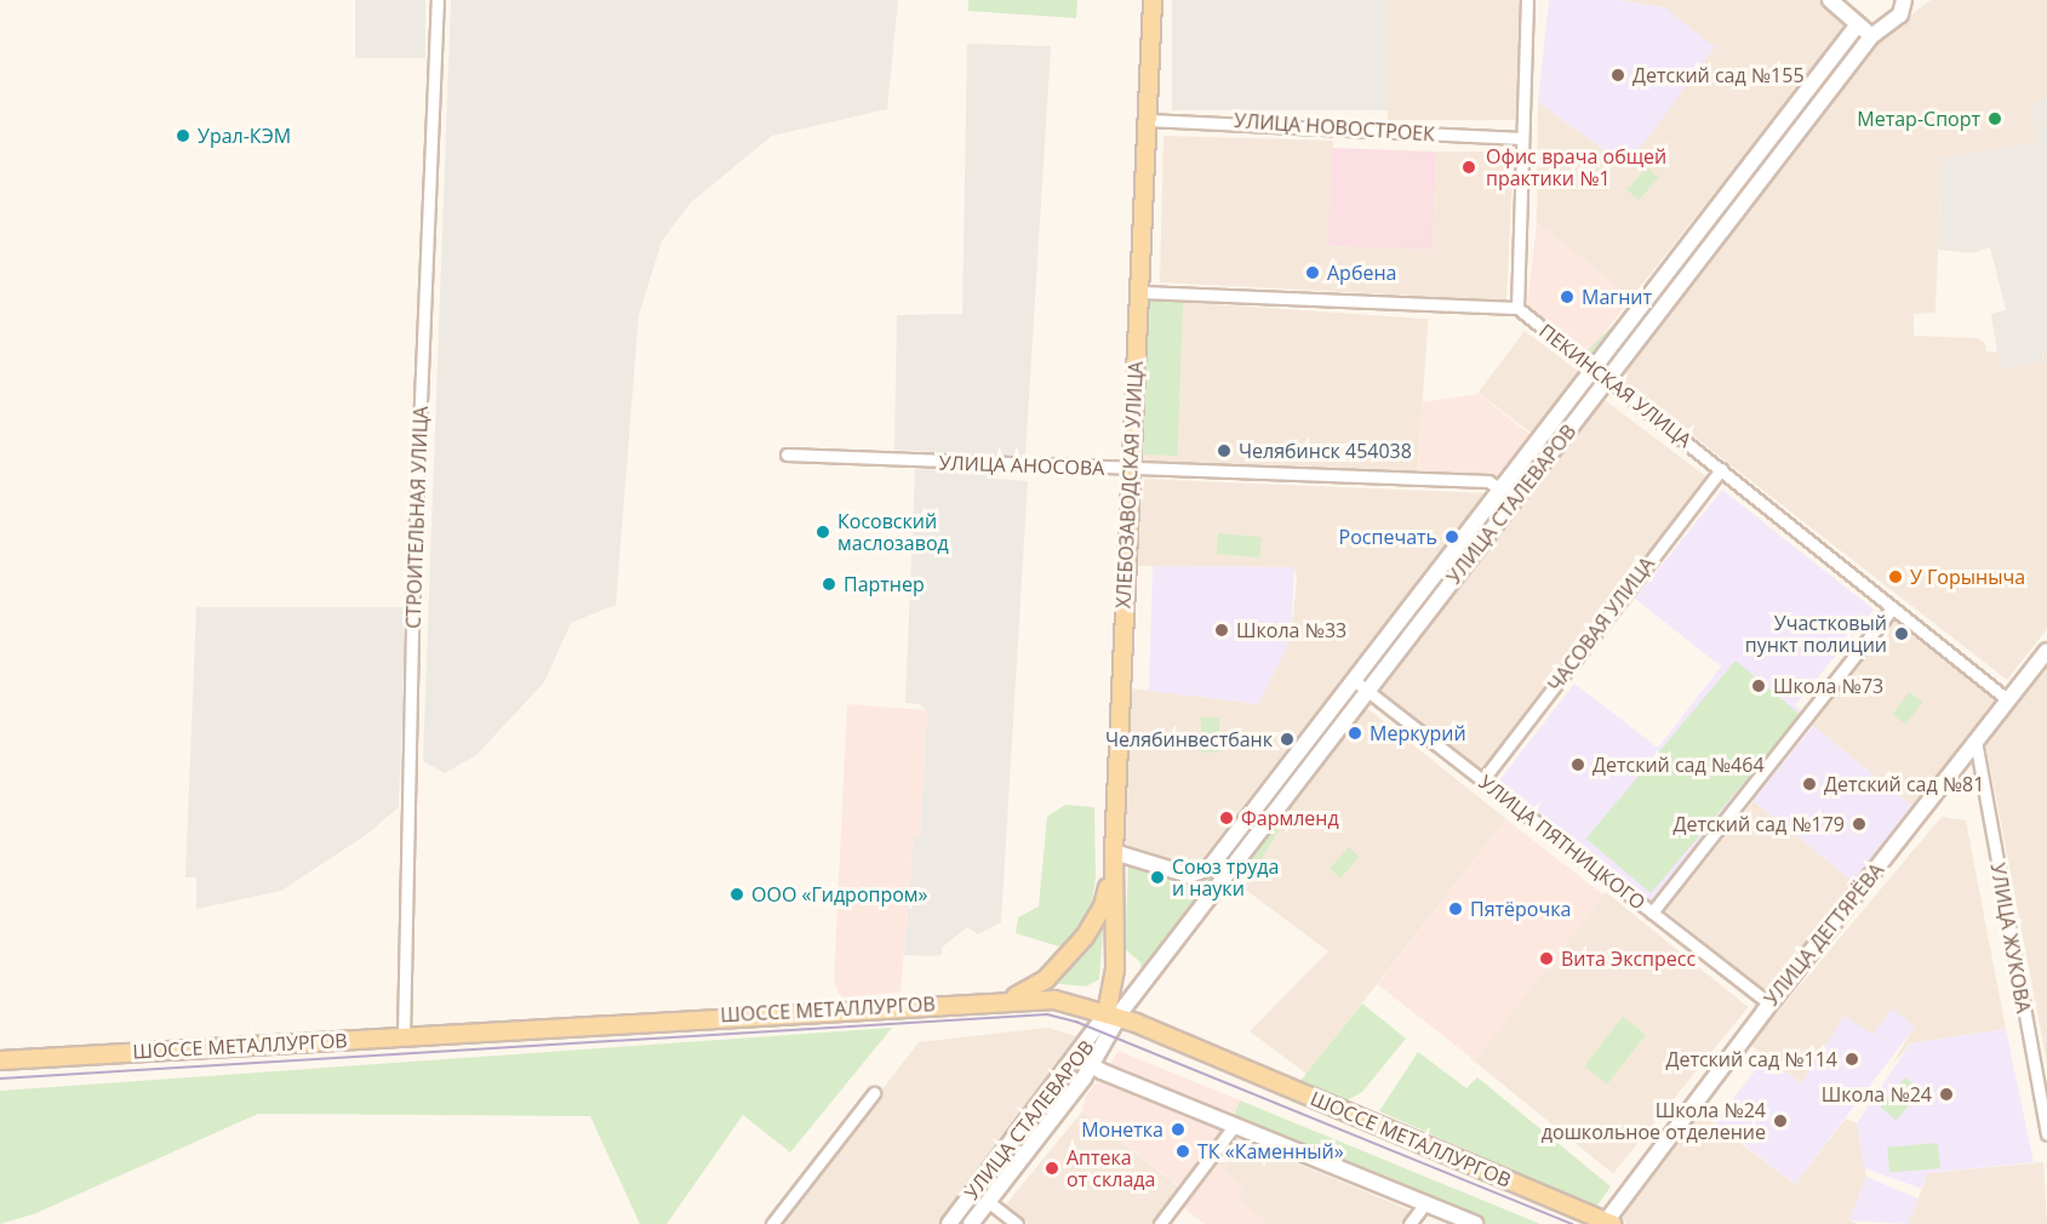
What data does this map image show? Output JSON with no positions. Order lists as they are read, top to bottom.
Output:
{
  "streets": {
    "main road": ["ХЛЕБОЗАВОДСКАЯ УЛИЦА", "ШОССЕ МЕТАЛЛУРГОВ"],
    "street": [
      "УЛИЦА НОВОСТРОЕК",
      "ПЕКИНСКАЯ УЛИЦА",
      "УЛИЦА АНОСОВА",
      "УЛИЦА СТАЛЕВАРОВ",
      "СТРОИТЕЛЬНАЯ УЛИЦА",
      "ЧАСОВАЯ УЛИЦА",
      "УЛИЦА ПЯТНИЦКОГО",
      "УЛИЦА ДЕГТЯРЁВА",
      "УЛИЦА ЖУКОВА"
    ]
  },
  "crossings": [
    ["УЛИЦА НОВОСТРОЕК", "ХЛЕБОЗАВОДСКАЯ УЛИЦА"],
    ["ПЕКИНСКАЯ УЛИЦА", "УЛИЦА СТАЛЕВАРОВ"],
    ["ПЕКИНСКАЯ УЛИЦА", "ЧАСОВАЯ УЛИЦА"],
    ["ПЕКИНСКАЯ УЛИЦА", "УЛИЦА ДЕГТЯРЁВА"],
    ["УЛИЦА АНОСОВА", "ХЛЕБОЗАВОДСКАЯ УЛИЦА"],
    ["УЛИЦА АНОСОВА", "УЛИЦА СТАЛЕВАРОВ"],
    ["ХЛЕБОЗАВОДСКАЯ УЛИЦА", "УЛИЦА СТАЛЕВАРОВ"],
    ["ХЛЕБОЗАВОДСКАЯ УЛИЦА", "ШОССЕ МЕТАЛЛУРГОВ"],
    ["УЛИЦА СТАЛЕВАРОВ", "УЛИЦА ПЯТНИЦКОГО"],
    ["УЛИЦА СТАЛЕВАРОВ", "ШОССЕ МЕТАЛЛУРГОВ"],
    ["СТРОИТЕЛЬНАЯ УЛИЦА", "ШОССЕ МЕТАЛЛУРГОВ"],
    ["ЧАСОВАЯ УЛИЦА", "УЛИЦА ПЯТНИЦКОГО"],
    ["УЛИЦА ПЯТНИЦКОГО", "УЛИЦА ДЕГТЯРЁВА"],
    ["УЛИЦА ДЕГТЯРЁВА", "УЛИЦА ЖУКОВА"],
    ["УЛИЦА ДЕГТЯРЁВА", "ШОССЕ МЕТАЛЛУРГОВ"]
  ],
  "places": [
    "Детский сад №155",
    "Метар-Спорт",
    "Урал-КЭМ",
    "Офис врача общей практики №1",
    "Арбена",
    "Магнит",
    "Челябинск 454038",
    "Косовский маслозавод",
    "Роспечать",
    "У Горыныча",
    "Партнер",
    "Школа №33",
    "Участковый пункт полиции",
    "Школа №73",
    "Меркурий",
    "Челябинвестбанк",
    "Детский сад №464",
    "Детский сад №81",
    "Фармленд",
    "Детский сад №179",
    "Союз труда и науки",
    "ООО «Гидропром»",
    "Пятёрочка",
    "Вита Экспресс",
    "Детский сад №114",
    "Школа №24",
    "Школа №24 дошкольное отделение",
    "Монетка",
    "ТК «Каменный»",
    "Аптека от склада"
  ]
}
